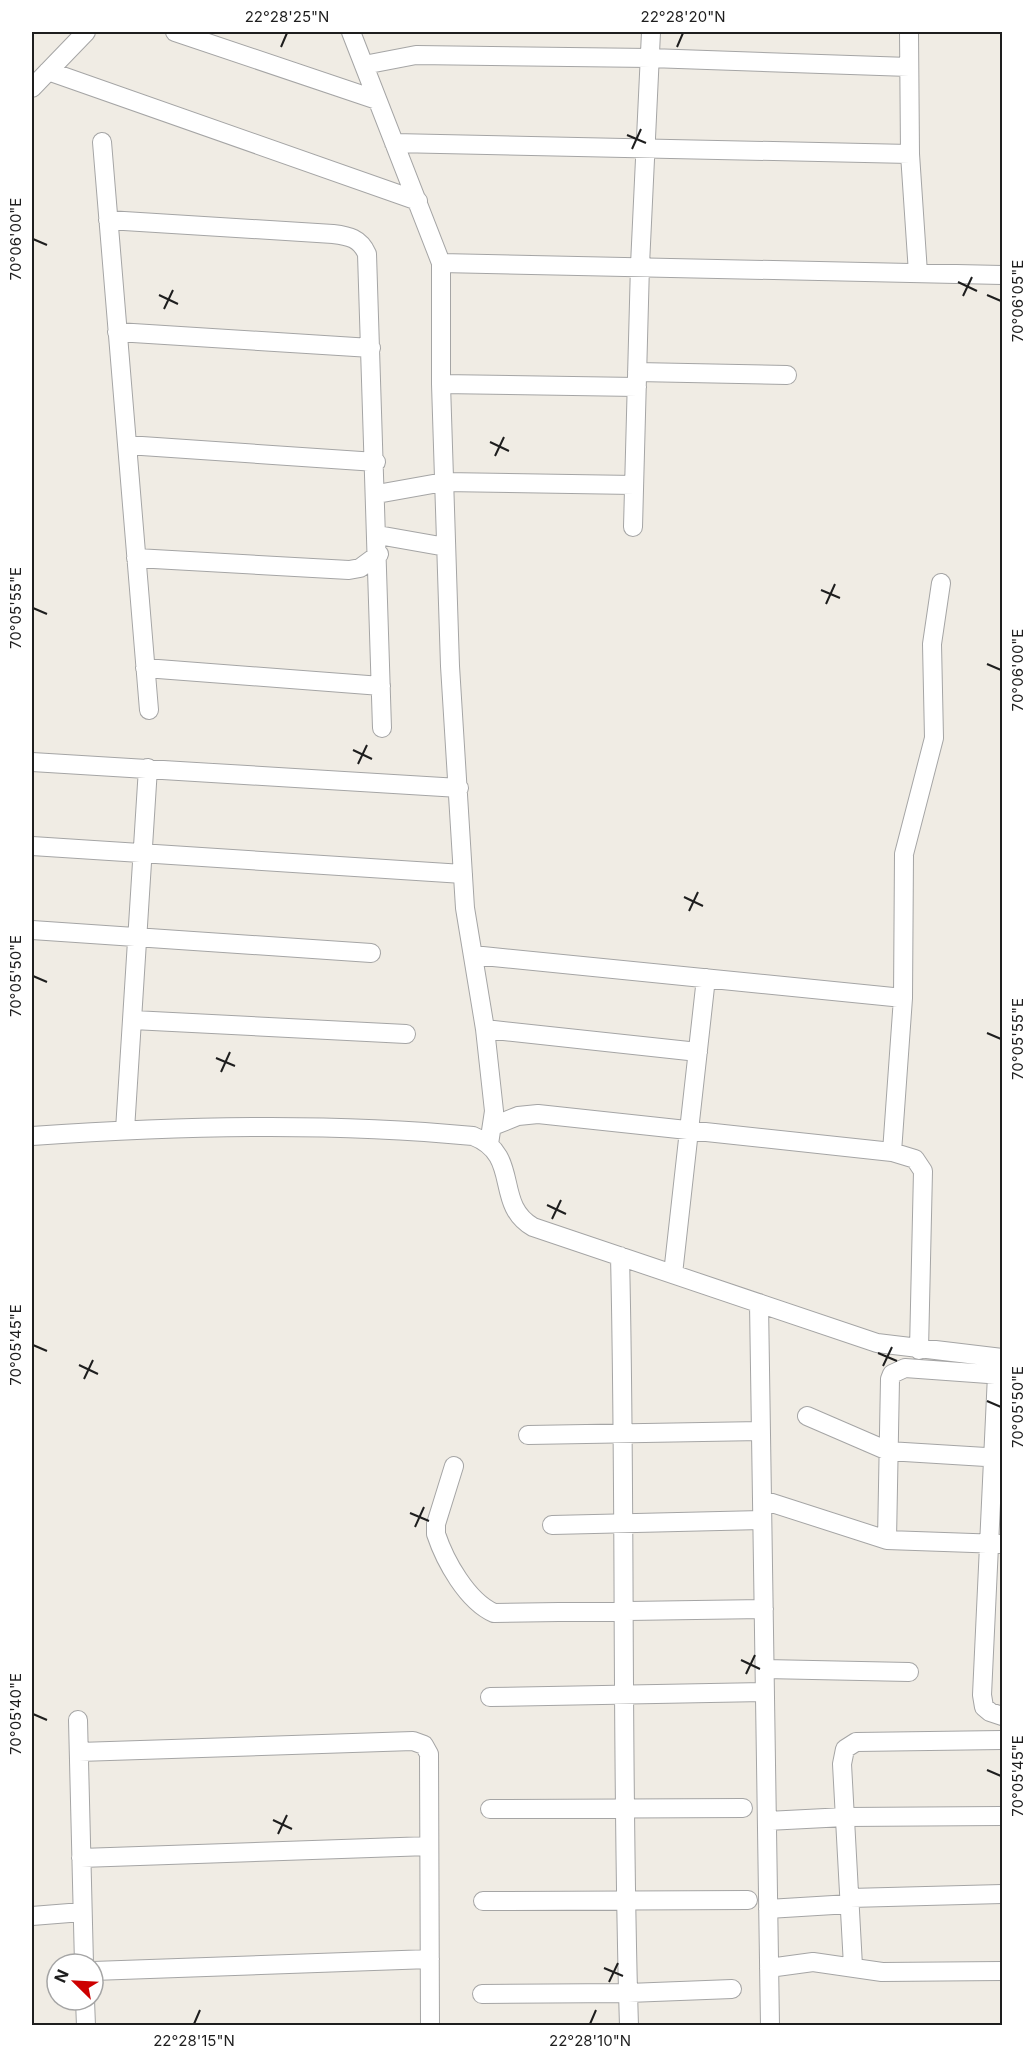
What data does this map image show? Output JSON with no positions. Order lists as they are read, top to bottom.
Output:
{
  "north": "top left",
  "coordinates": [
    "22°28'25\"N",
    "22°28'20\"N",
    "70°06'00\"E",
    "70°06'05\"E",
    "70°05'55\"E",
    "70°05'50\"E",
    "70°05'45\"E",
    "70°05'40\"E",
    "22°28'15\"N",
    "22°28'10\"N"
  ]
}
